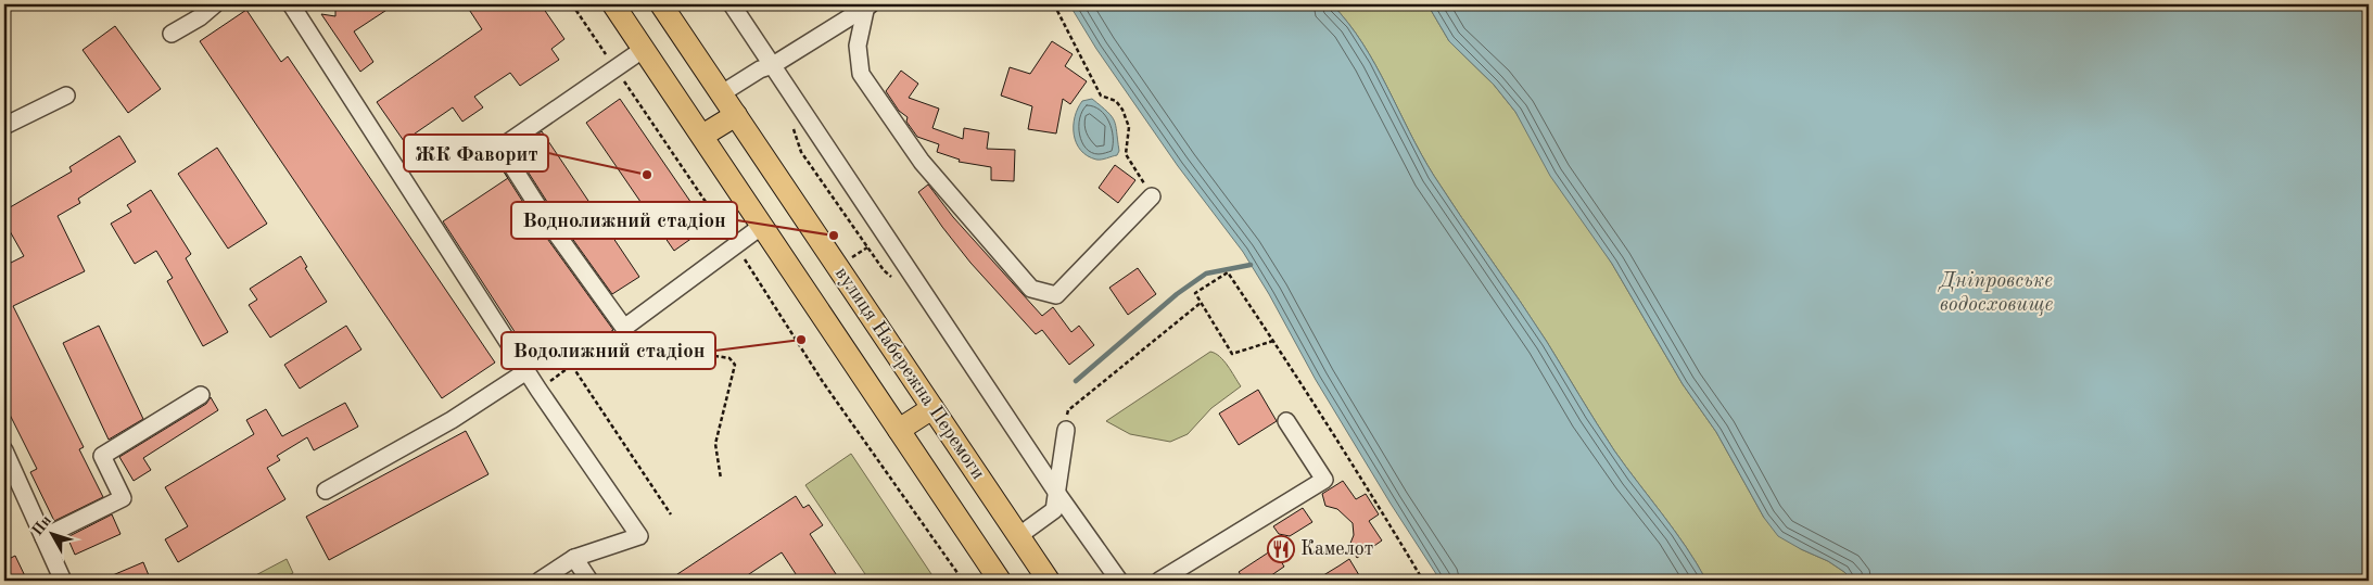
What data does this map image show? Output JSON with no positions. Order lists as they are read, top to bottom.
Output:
{
  "streets": {
    "main road": ["вулиця Набережна Перемоги"]
  },
  "water": ["Дніпровське водосховище"],
  "places": {
    "other": ["ЖК Фаворит", "Воднолижний стадіон", "Водолижний стадіон"],
    "restaurant": ["Камелот"]
  },
  "north": "top left"
}
